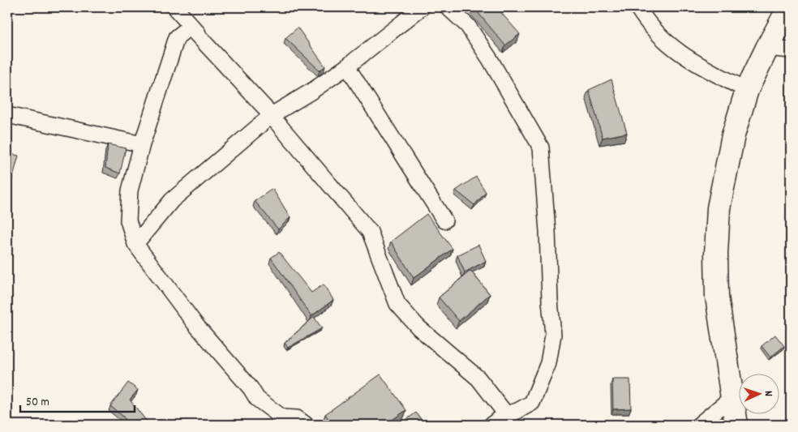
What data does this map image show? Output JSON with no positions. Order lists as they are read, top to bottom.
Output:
{
  "scale_bar": "50 m",
  "north": "right"
}
